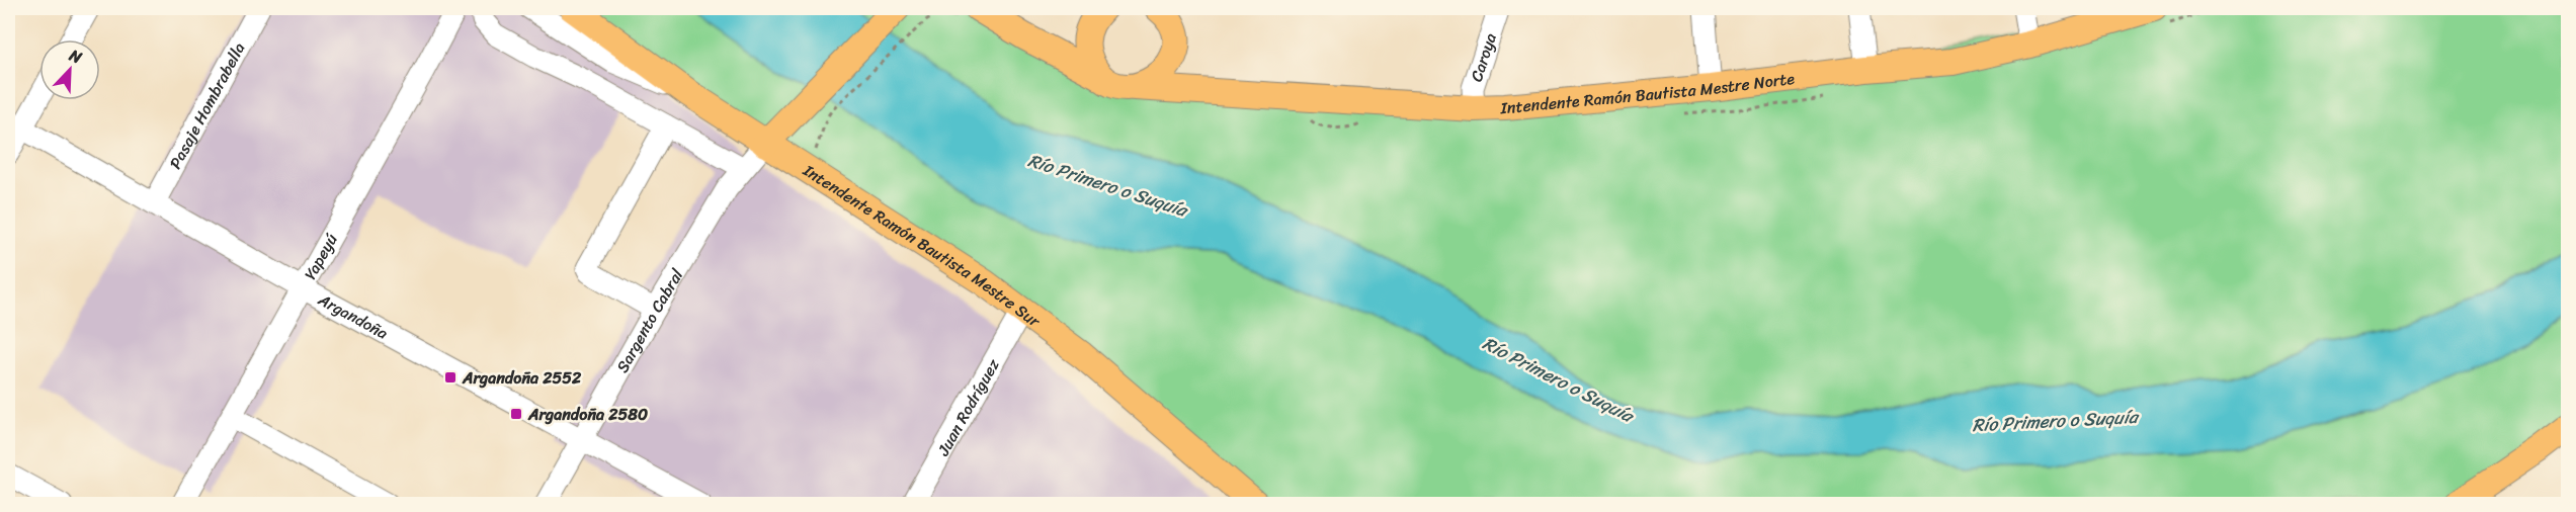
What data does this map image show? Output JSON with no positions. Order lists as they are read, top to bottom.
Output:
{
  "streets": {
    "main road": ["Intendente Ramón Bautista Mestre Norte", "Intendente Ramón Bautista Mestre Sur"],
    "street": [
      "Caroya",
      "Pasaje Hombrabella",
      "Yapeyú",
      "Argandoña",
      "Sargento Cabral",
      "Juan Rodríguez"
    ]
  },
  "crossings": [
    ["Caroya", "Intendente Ramón Bautista Mestre Norte"],
    ["Pasaje Hombrabella", "Argandoña"],
    ["Intendente Ramón Bautista Mestre Sur", "Sargento Cabral"],
    ["Intendente Ramón Bautista Mestre Sur", "Juan Rodríguez"],
    ["Yapeyú", "Argandoña"],
    ["Argandoña", "Sargento Cabral"]
  ],
  "water": ["Río Primero o Suquía"],
  "places": {
    "transit": ["Argandoña 2552", "Argandoña 2580"]
  },
  "north": "top right"
}
